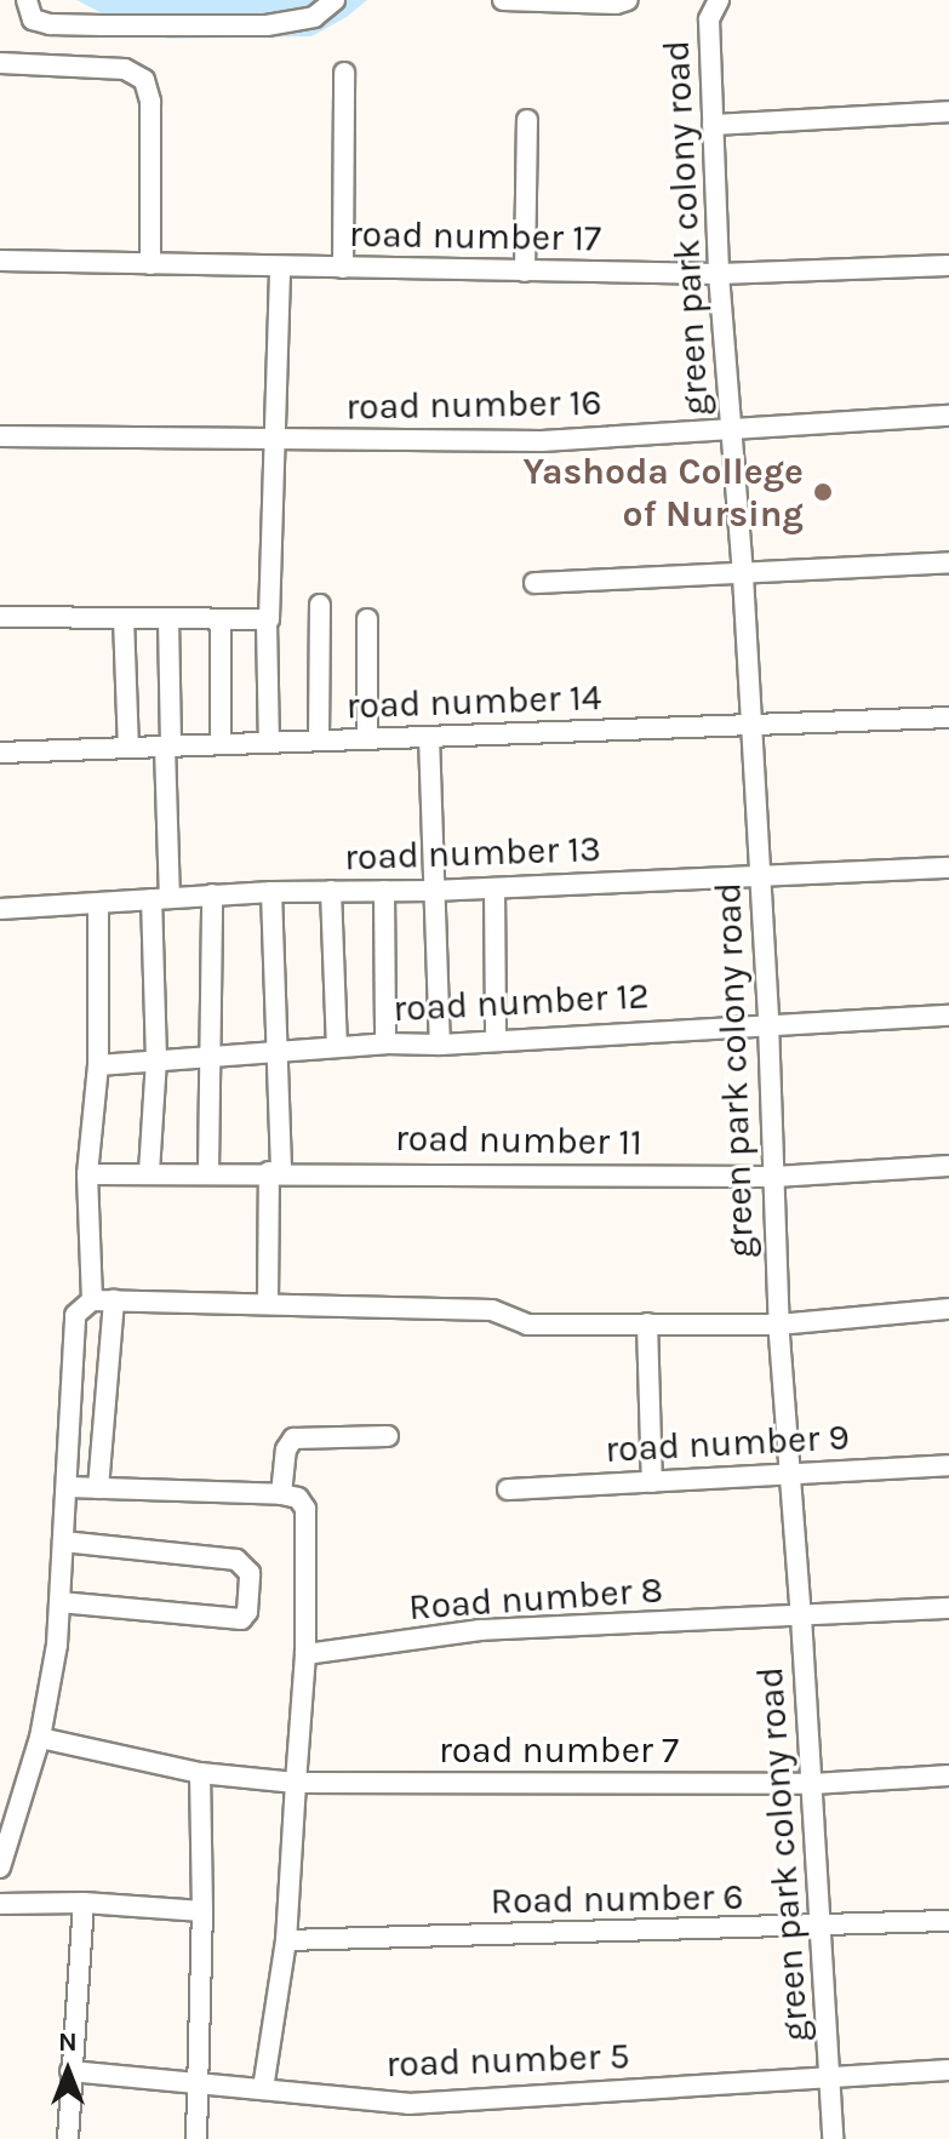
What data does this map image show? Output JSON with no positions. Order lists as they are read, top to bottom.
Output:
{
  "streets": {
    "street": [
      "green park colony road",
      "road number 17",
      "road number 16",
      "road number 14",
      "road number 13",
      "road number 12",
      "road number 11",
      "road number 9",
      "Road number 8",
      "road number 7",
      "Road number 6",
      "road number 5"
    ]
  },
  "crossings": [
    ["green park colony road", "road number 17"],
    ["green park colony road", "road number 16"],
    ["green park colony road", "road number 14"],
    ["green park colony road", "road number 13"],
    ["green park colony road", "road number 12"],
    ["green park colony road", "road number 11"],
    ["green park colony road", "road number 9"],
    ["green park colony road", "Road number 8"],
    ["green park colony road", "road number 7"],
    ["green park colony road", "Road number 6"],
    ["green park colony road", "road number 5"]
  ],
  "places": ["Yashoda College of Nursing"],
  "north": "top"
}
